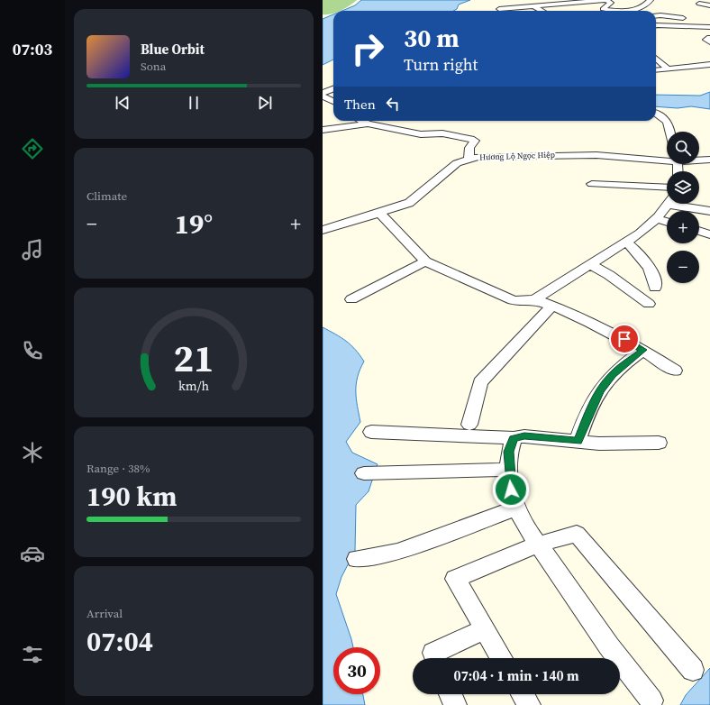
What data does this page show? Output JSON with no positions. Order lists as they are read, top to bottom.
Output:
{
  "streets": {
    "street": ["Hương Lộ Ngọc Hiệp"]
  },
  "page": {
    "tabs": "07:03",
    "turn": ["30 m", "Turn right"],
    "song": ["Blue Orbit", "Sona"],
    "then": "Then",
    "map_buttons": ["+", "−"],
    "tile": [
      "Climate",
      ["Range · 38%", "190 km"],
      ["Arrival", "07:04"]
    ],
    "heat": ["−", "19°", "+"],
    "limit": "30",
    "trip": "07:04 · 1 min · 140 m",
    "gauge": ["21", "km/h"]
  }
}
